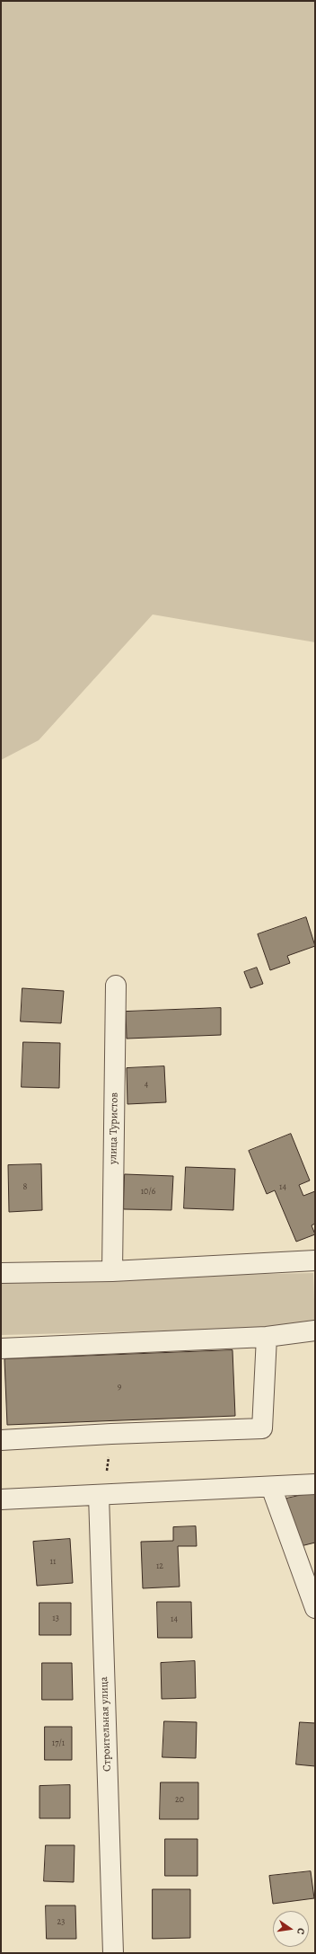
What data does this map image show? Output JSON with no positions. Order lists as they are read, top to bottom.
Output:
{
  "streets": {
    "street": ["улица Туристов", "Строительная улица"]
  },
  "house_numbers": [
    "4",
    "8",
    "14",
    "10/6",
    "9",
    "11",
    "12",
    "13",
    "14",
    "17/1",
    "20",
    "23"
  ],
  "north": "right"
}
